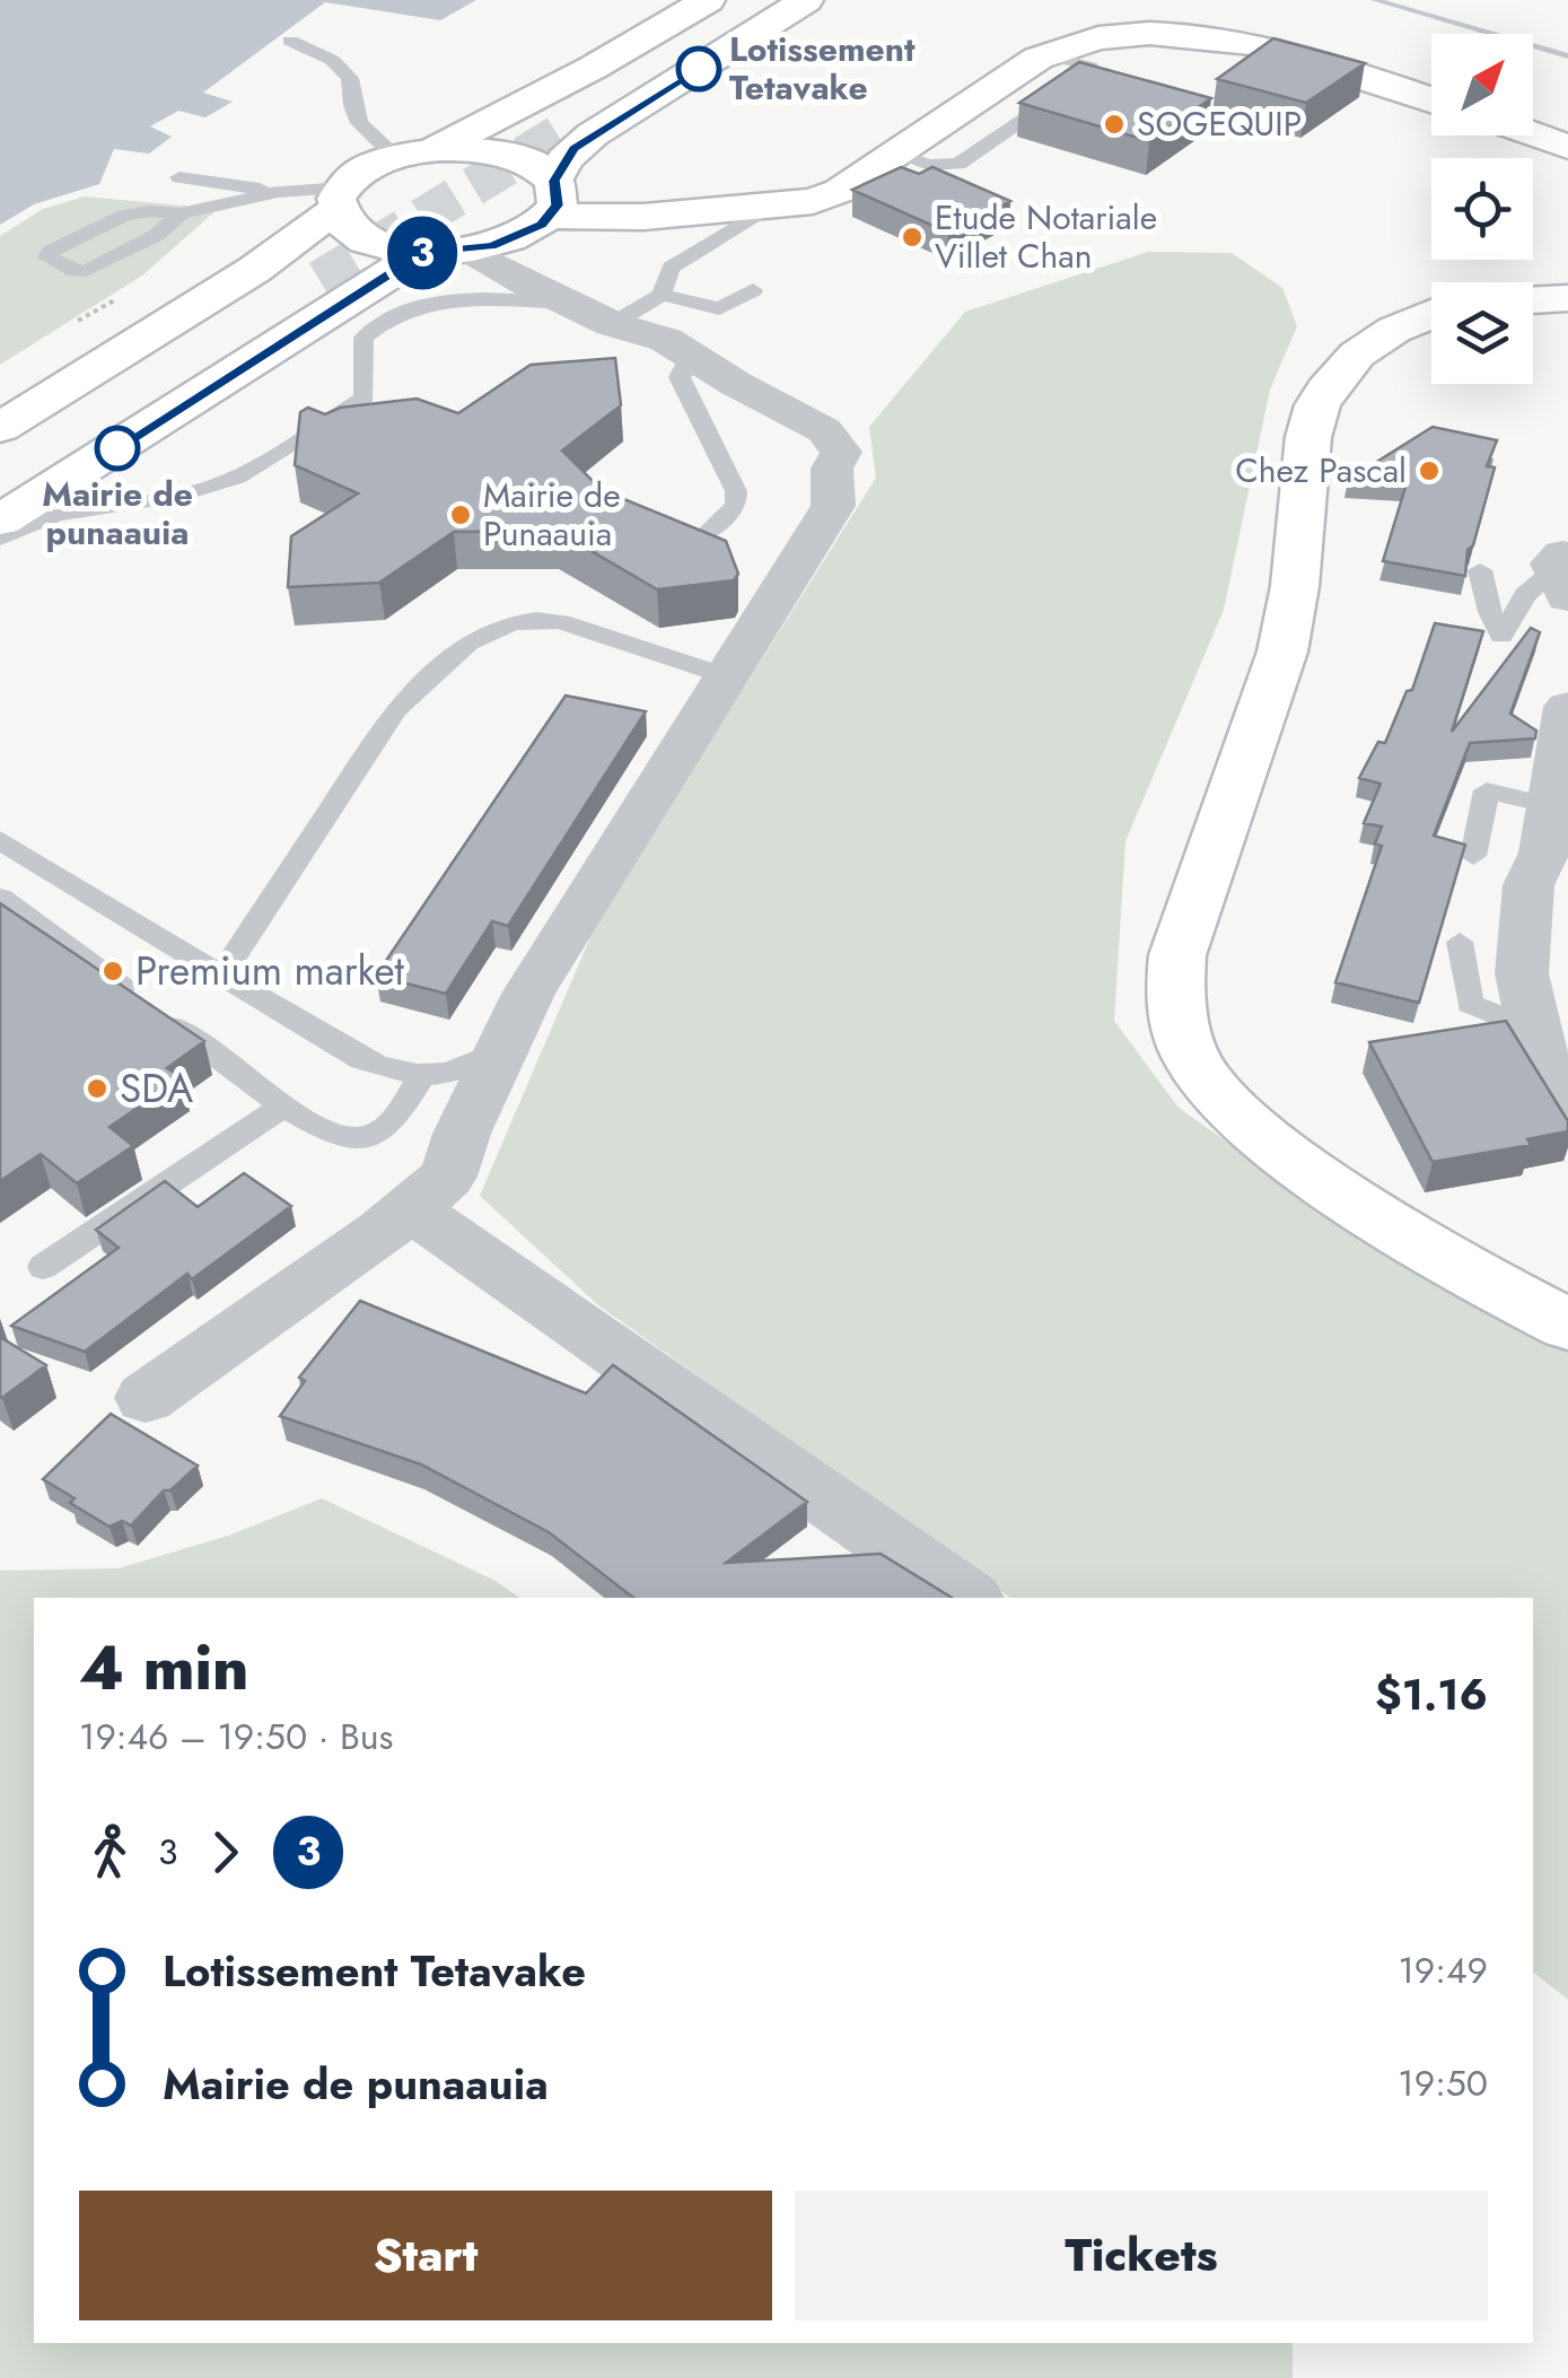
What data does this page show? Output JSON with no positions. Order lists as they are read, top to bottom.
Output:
{
  "places": [
    "Lotissement Tetavake",
    "SOGEQUIP",
    "Etude Notariale Villet Chan",
    "Mairie de punaauia",
    "Chez Pascal",
    "Mairie de Punaauia",
    "Premium market",
    "SDA"
  ],
  "lines": ["bus line 3"],
  "north": "top right",
  "page": {
    "on_map": "3",
    "heading": ["4 min", "19:46 – 19:50 · Bus", "$1.16"],
    "legs": ["3", "3"],
    "list": [
      {
        "name": "Lotissement Tetavake",
        "value": "19:49"
      },
      {
        "name": "Mairie de punaauia",
        "value": "19:50"
      }
    ],
    "buttons": ["Start", "Tickets"]
  }
}
